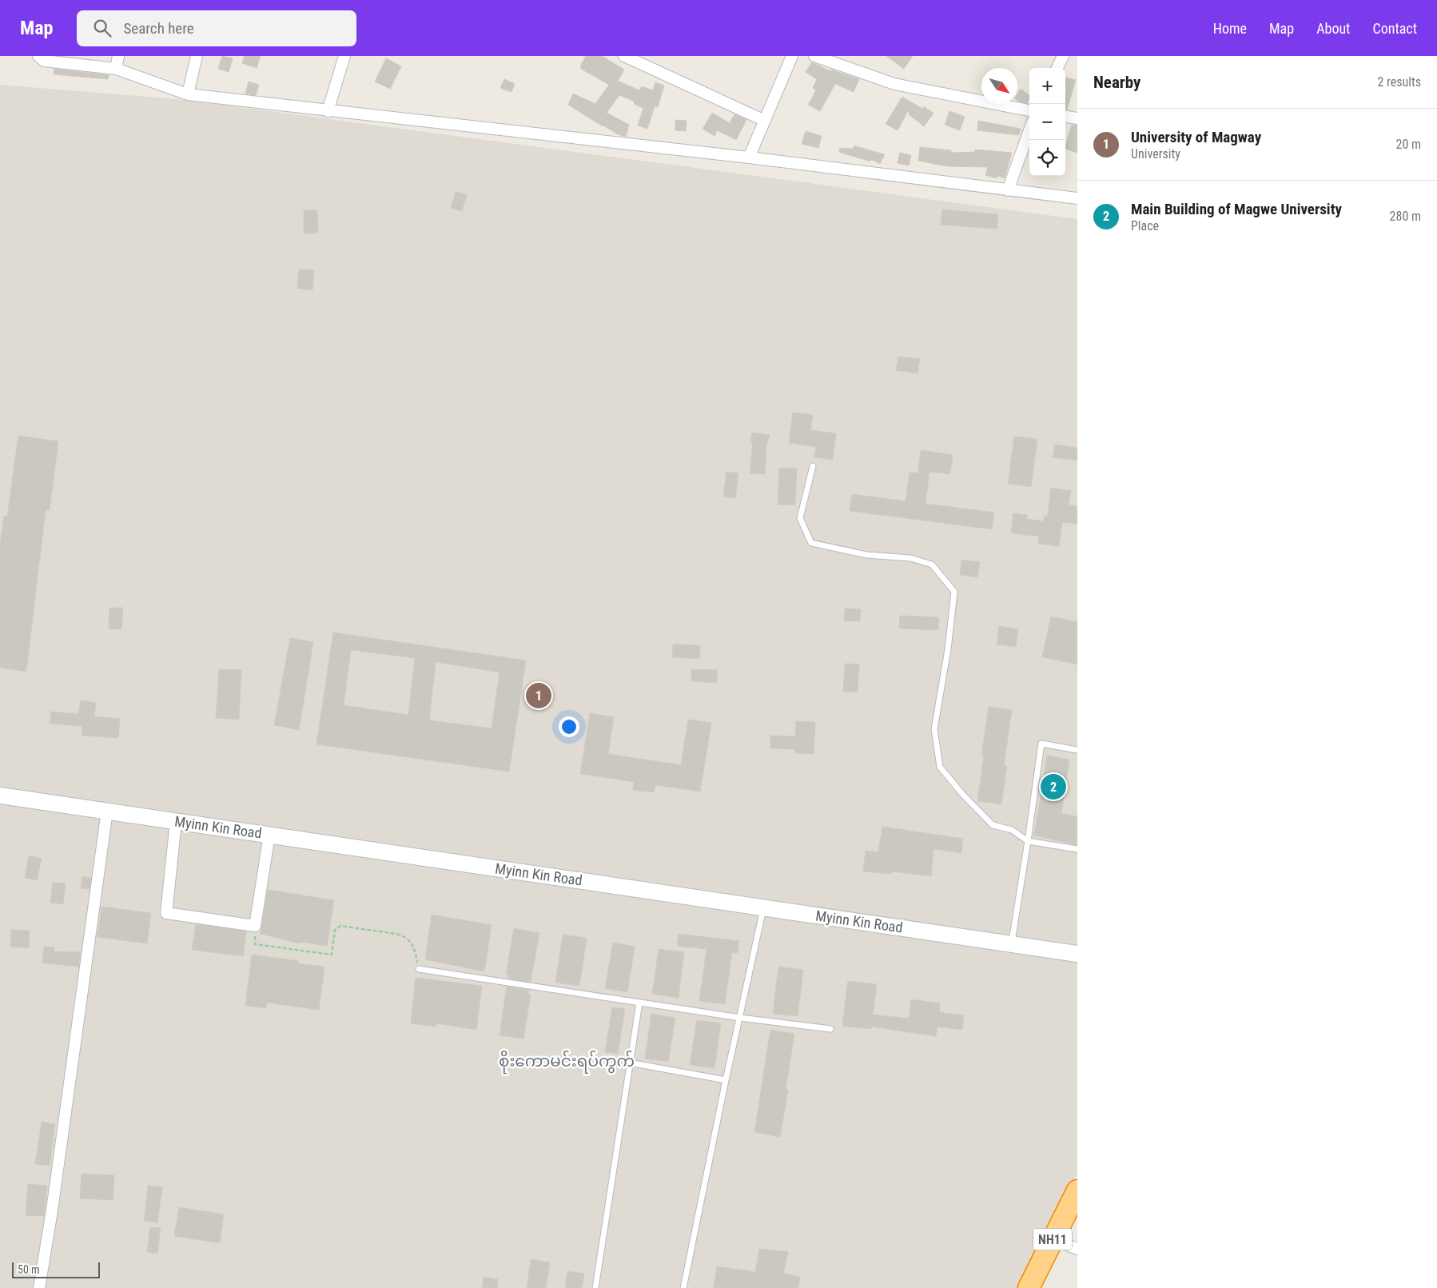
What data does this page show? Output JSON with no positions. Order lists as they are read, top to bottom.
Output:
{
  "streets": {
    "highway": ["NH11"],
    "street": ["Myinn Kin Road"]
  },
  "districts": ["စိုးကောမင်းရပ်ကွက်"],
  "scale_bar": "50 m",
  "north": "bottom right",
  "page": {
    "header": "Map",
    "search": "Search here",
    "nav": [
      "Home",
      "Map",
      "About",
      "Contact"
    ],
    "heading": ["Nearby", "2 results"],
    "map_buttons": ["+", "−"],
    "list": [
      {
        "mark": "1",
        "name": "University of Magway",
        "note": "University",
        "value": "20 m"
      },
      {
        "mark": "2",
        "name": "Main Building of Magwe University",
        "note": "Place",
        "value": "280 m"
      }
    ],
    "pins": ["1", "2"],
    "scale": "50 m"
  }
}
